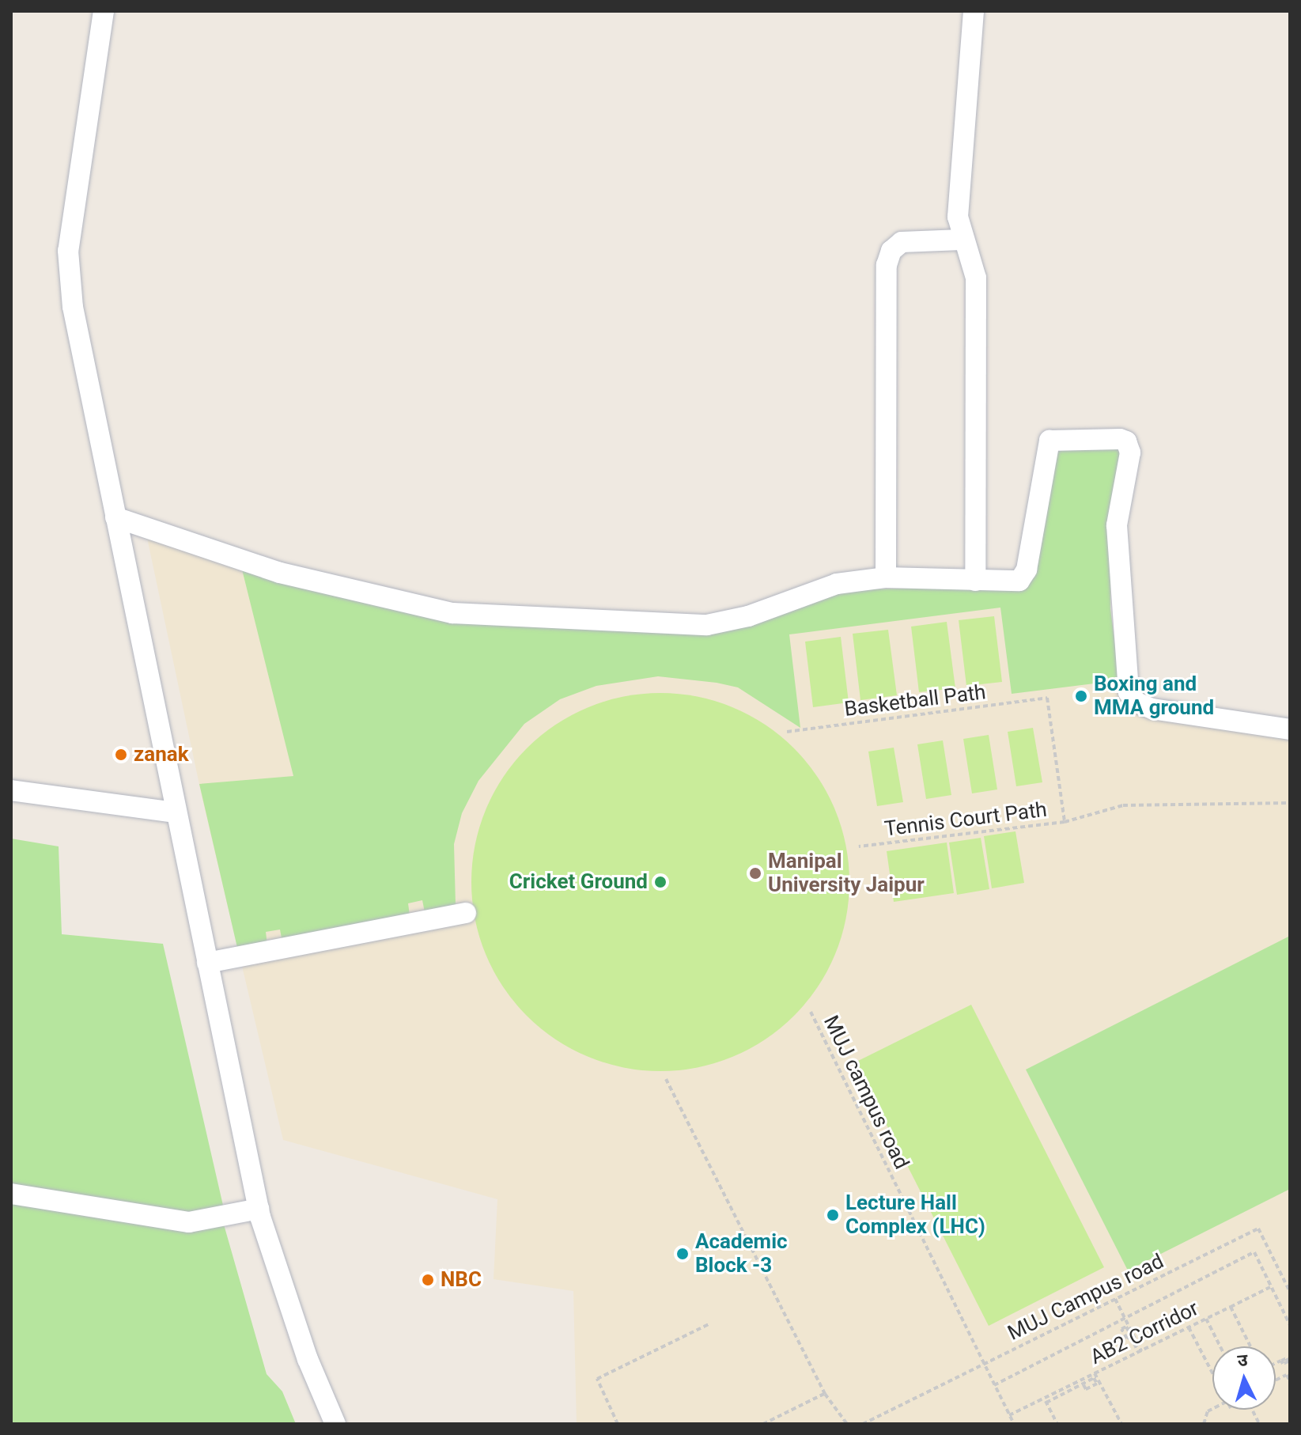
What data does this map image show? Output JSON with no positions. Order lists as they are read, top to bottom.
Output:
{
  "streets": {
    "path": [
      "Basketball Path",
      "Tennis Court Path",
      "MUJ campus road",
      "MUJ Campus road",
      "AB2 Corridor"
    ]
  },
  "crossings": [
    ["Basketball Path", "Tennis Court Path"],
    ["MUJ campus road", "MUJ Campus road"],
    ["MUJ campus road", "AB2 Corridor"]
  ],
  "places": [
    "Boxing and MMA ground",
    "zanak",
    "Manipal University Jaipur",
    "Cricket Ground",
    "Lecture Hall Complex (LHC)",
    "Academic Block -3",
    "NBC"
  ],
  "north": "top"
}
